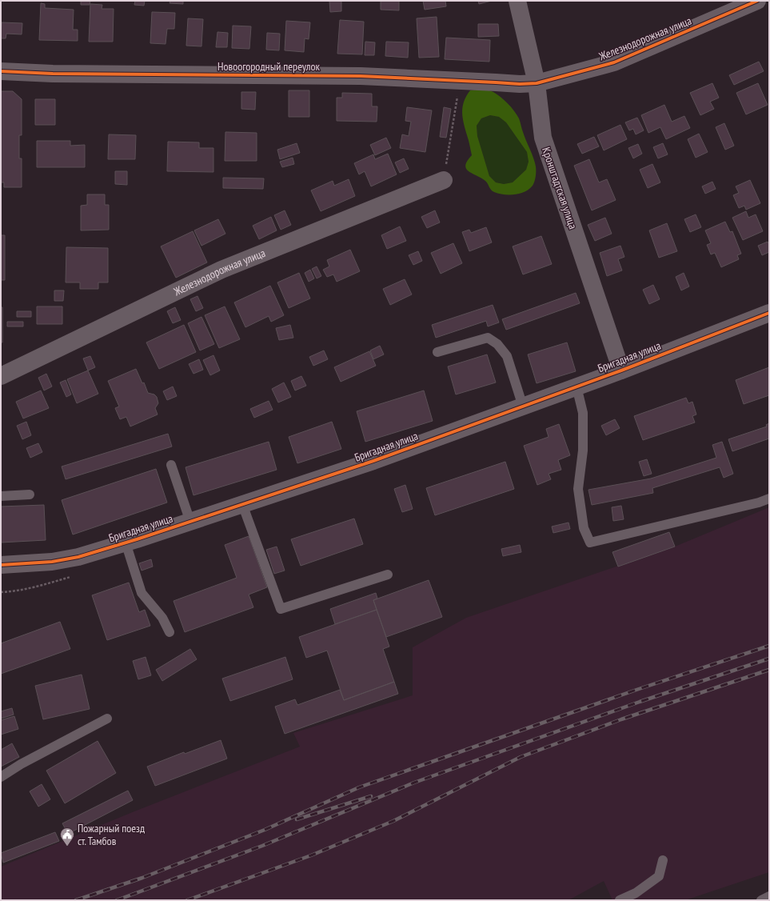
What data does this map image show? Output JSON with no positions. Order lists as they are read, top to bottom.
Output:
{
  "streets": {
    "street": [
      "Железнодорожная улица",
      "Новоогородный переулок",
      "Кронштадтская улица",
      "Бригадная улица"
    ]
  },
  "crossings": [
    ["Железнодорожная улица", "Новоогородный переулок"],
    ["Железнодорожная улица", "Кронштадтская улица"],
    ["Новоогородный переулок", "Кронштадтская улица"],
    ["Кронштадтская улица", "Бригадная улица"]
  ],
  "places": {
    "public building": ["Пожарный поезд ст. Тамбов"]
  }
}
